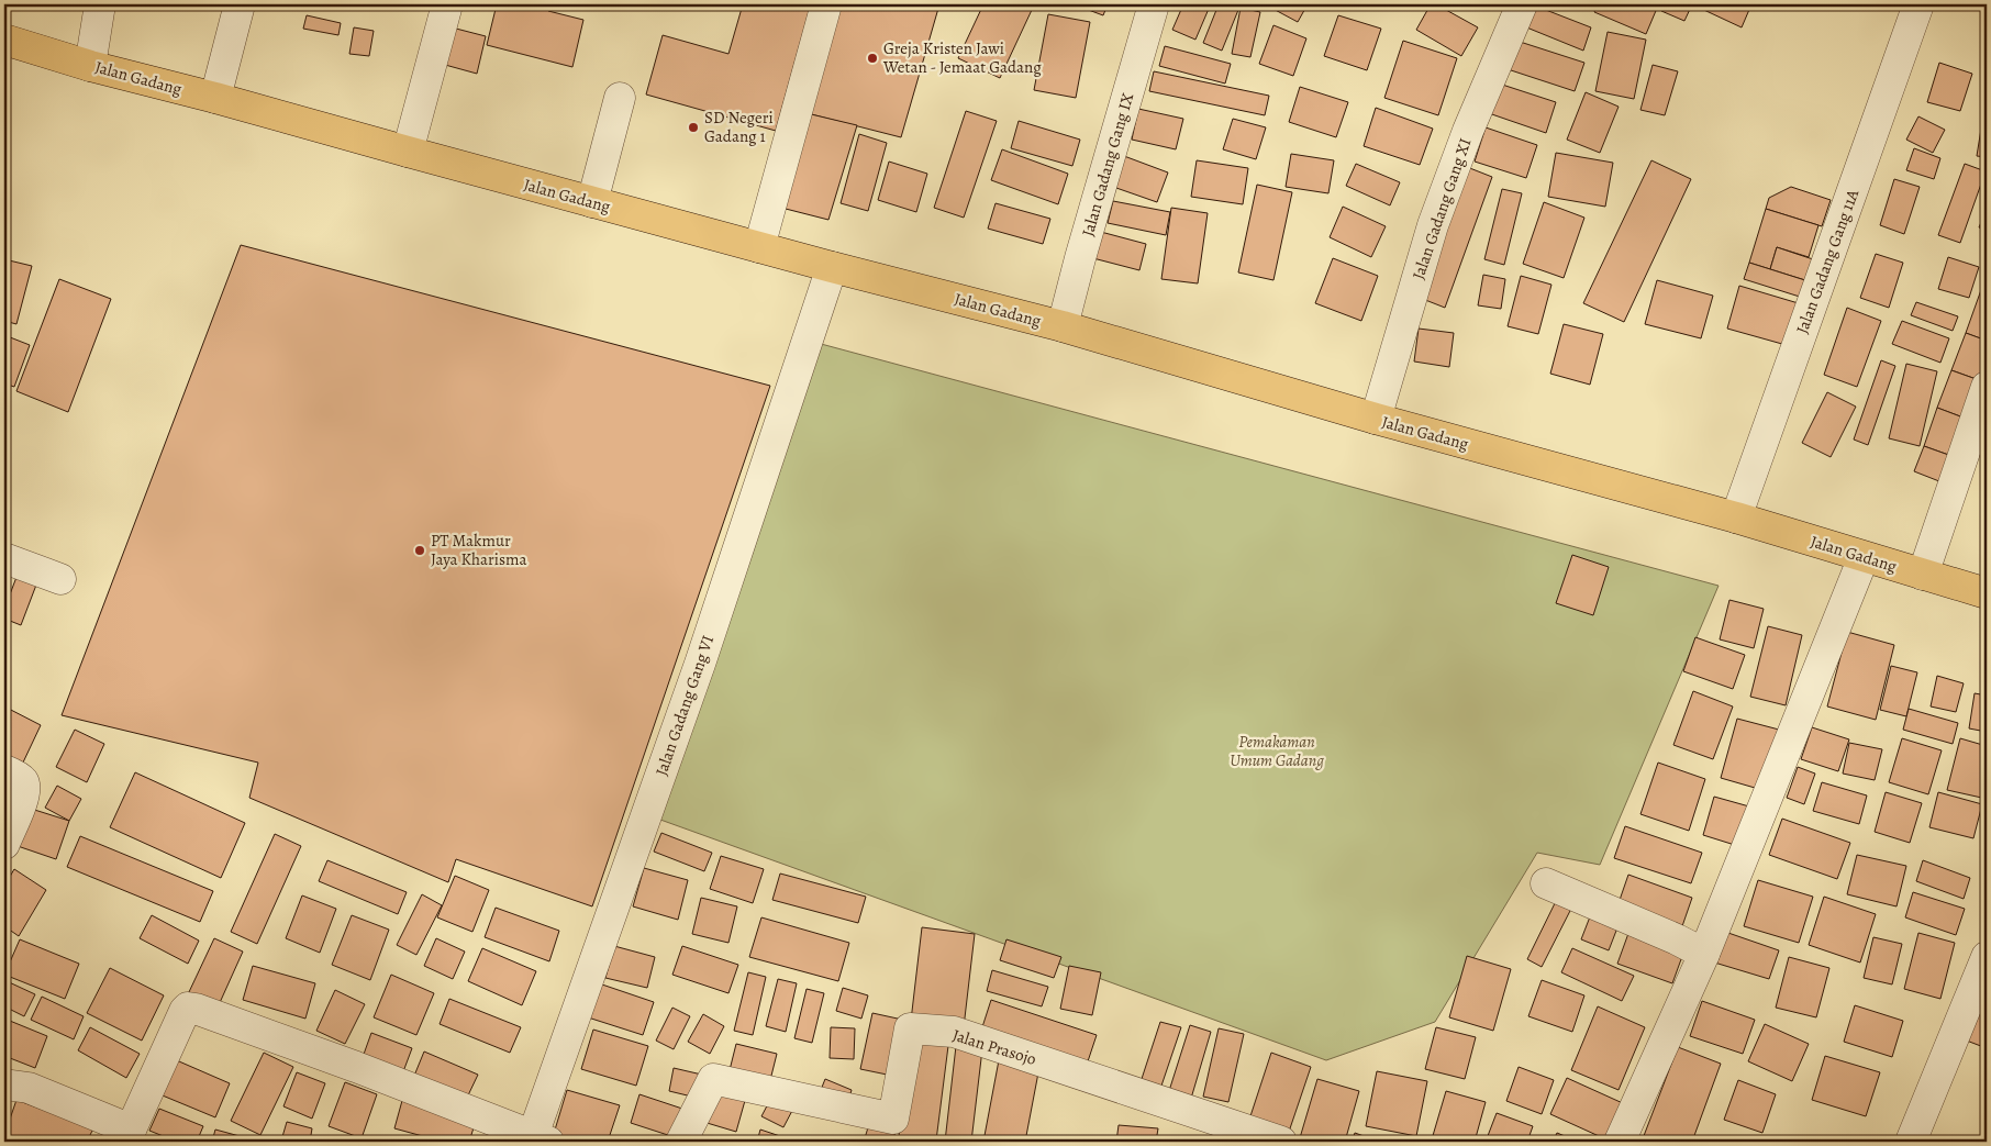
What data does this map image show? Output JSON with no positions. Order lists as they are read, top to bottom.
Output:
{
  "streets": {
    "highway": ["Jalan Gadang"],
    "street": [
      "Jalan Gadang Gang IX",
      "Jalan Gadang Gang XI",
      "Jalan Gadang Gang 11A",
      "Jalan Gadang Gang VI",
      "Jalan Prasojo"
    ]
  },
  "crossings": [
    ["Jalan Gadang", "Jalan Gadang Gang IX"],
    ["Jalan Gadang", "Jalan Gadang Gang XI"],
    ["Jalan Gadang", "Jalan Gadang Gang 11A"],
    ["Jalan Gadang", "Jalan Gadang Gang VI"]
  ],
  "parks": ["Pemakaman Umum Gadang"],
  "places": ["Greja Kristen Jawi Wetan - Jemaat Gadang", "SD Negeri Gadang 1", "PT Makmur Jaya Kharisma"]
}
